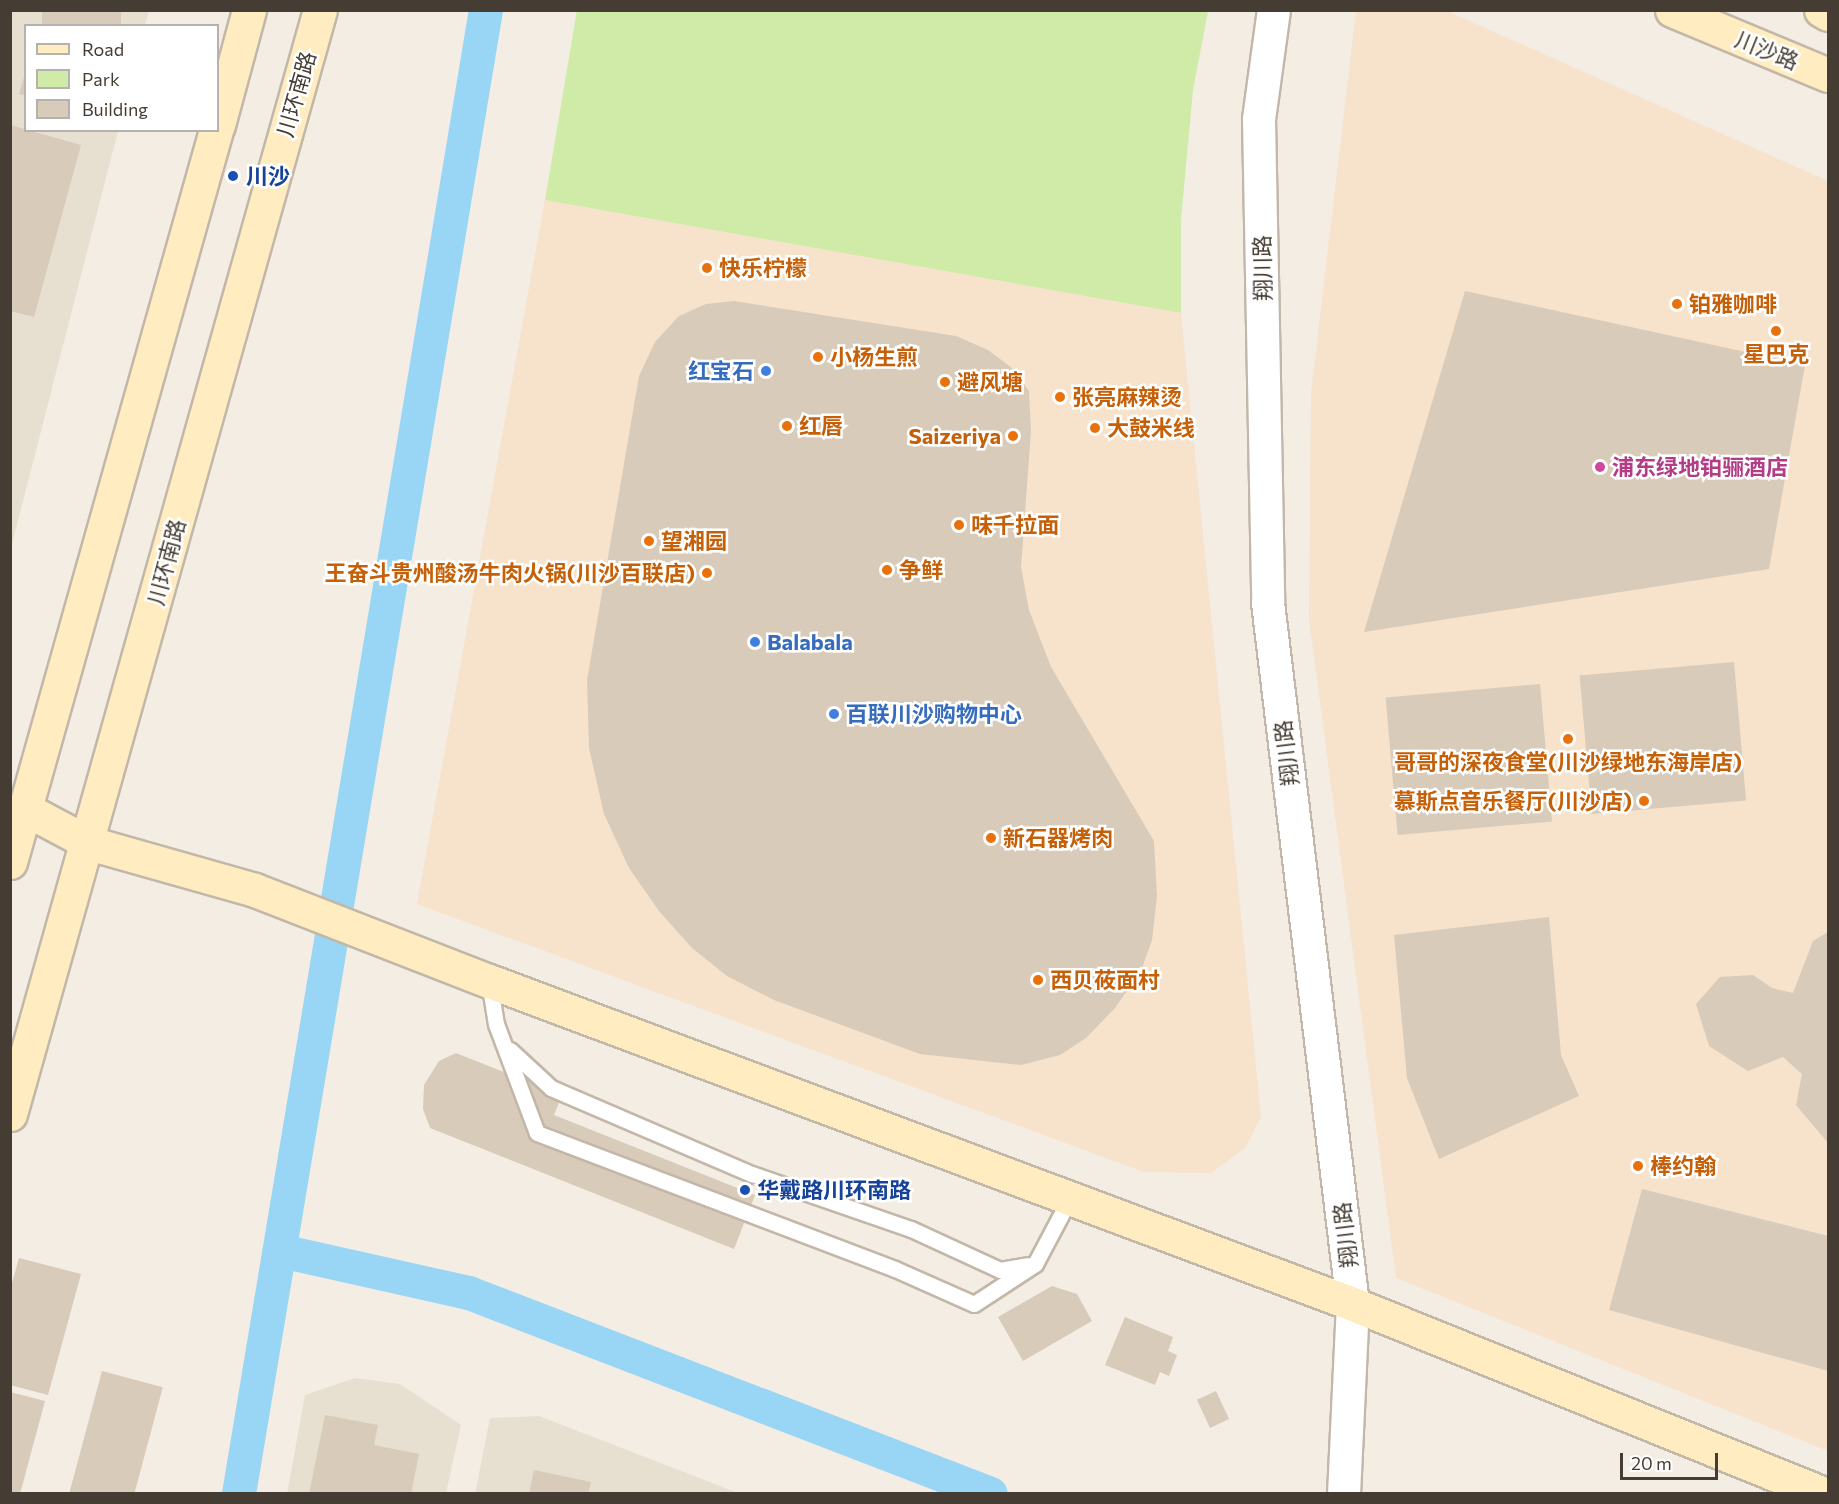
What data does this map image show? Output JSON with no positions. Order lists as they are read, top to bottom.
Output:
{
  "streets": {
    "main road": ["川沙路", "川环南路"],
    "street": ["翔川路"]
  },
  "places": [
    "川沙",
    "快乐柠檬",
    "铂雅咖啡",
    "星巴克",
    "小杨生煎",
    "红宝石",
    "避风塘",
    "张亮麻辣烫",
    "红唇",
    "大鼓米线",
    "Saizeriya",
    "浦东绿地铂骊酒店",
    "味千拉面",
    "望湘园",
    "争鲜",
    "王奋斗贵州酸汤牛肉火锅(川沙百联店)",
    "Balabala",
    "百联川沙购物中心",
    "哥哥的深夜食堂(川沙绿地东海岸店)",
    "慕斯点音乐餐厅(川沙店)",
    "新石器烤肉",
    "西贝莜面村",
    "棒约翰",
    "华戴路川环南路"
  ],
  "legend": ["Road", "Park", "Building"],
  "scale_bar": "20 m"
}
